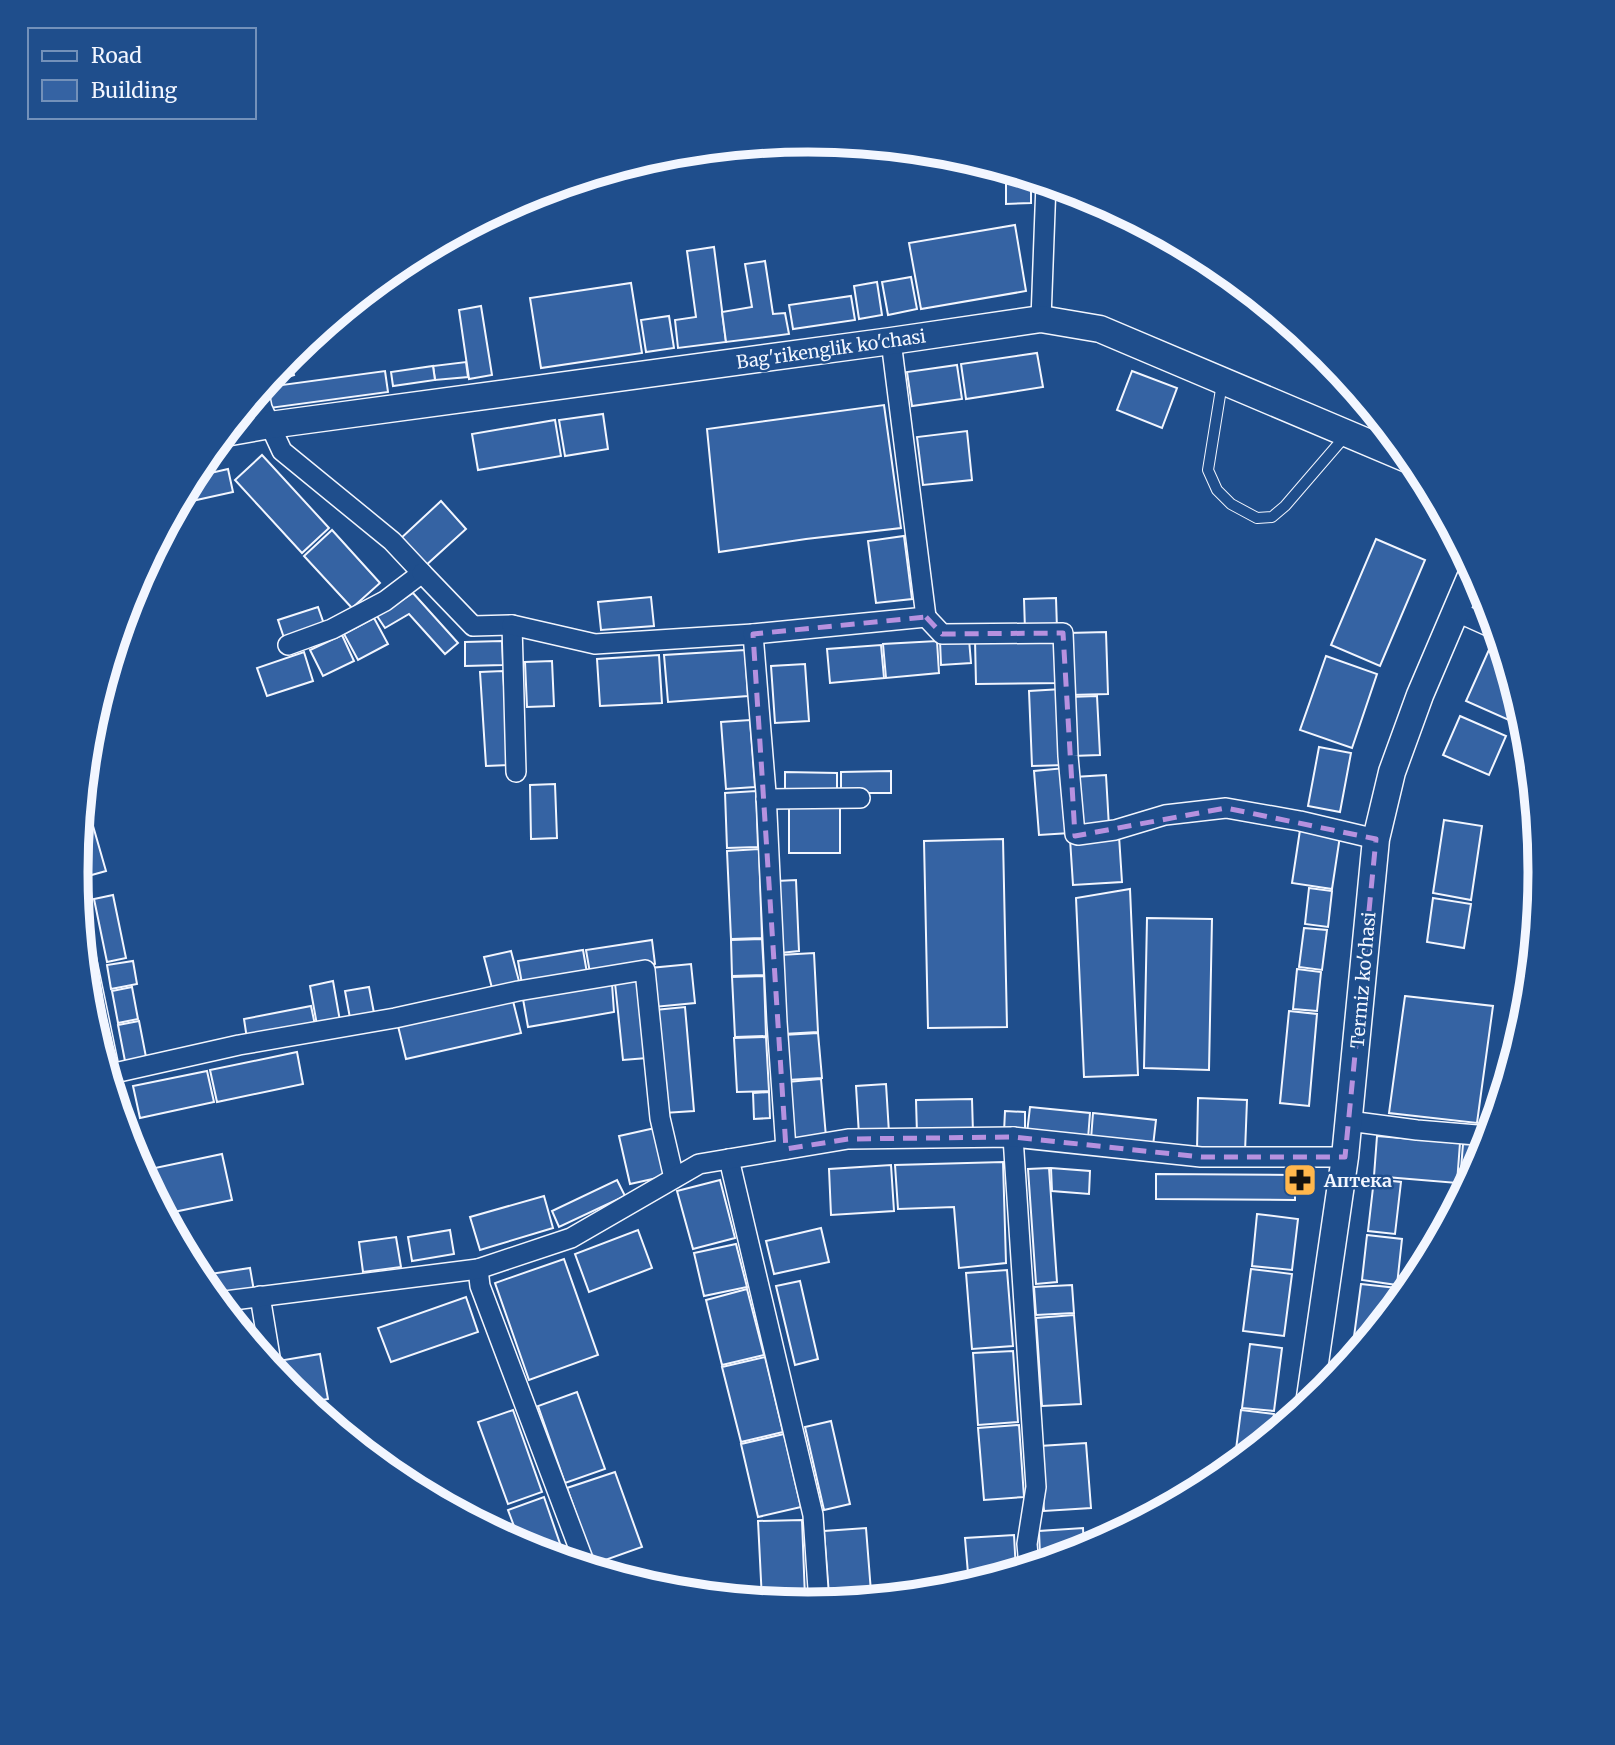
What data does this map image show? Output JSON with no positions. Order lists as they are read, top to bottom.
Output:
{
  "streets": {
    "main road": ["Bag'rikenglik ko'chasi", "Termiz ko'chasi"]
  },
  "places": {
    "pharmacy": ["Аптека"]
  },
  "legend": ["Road", "Building"]
}
